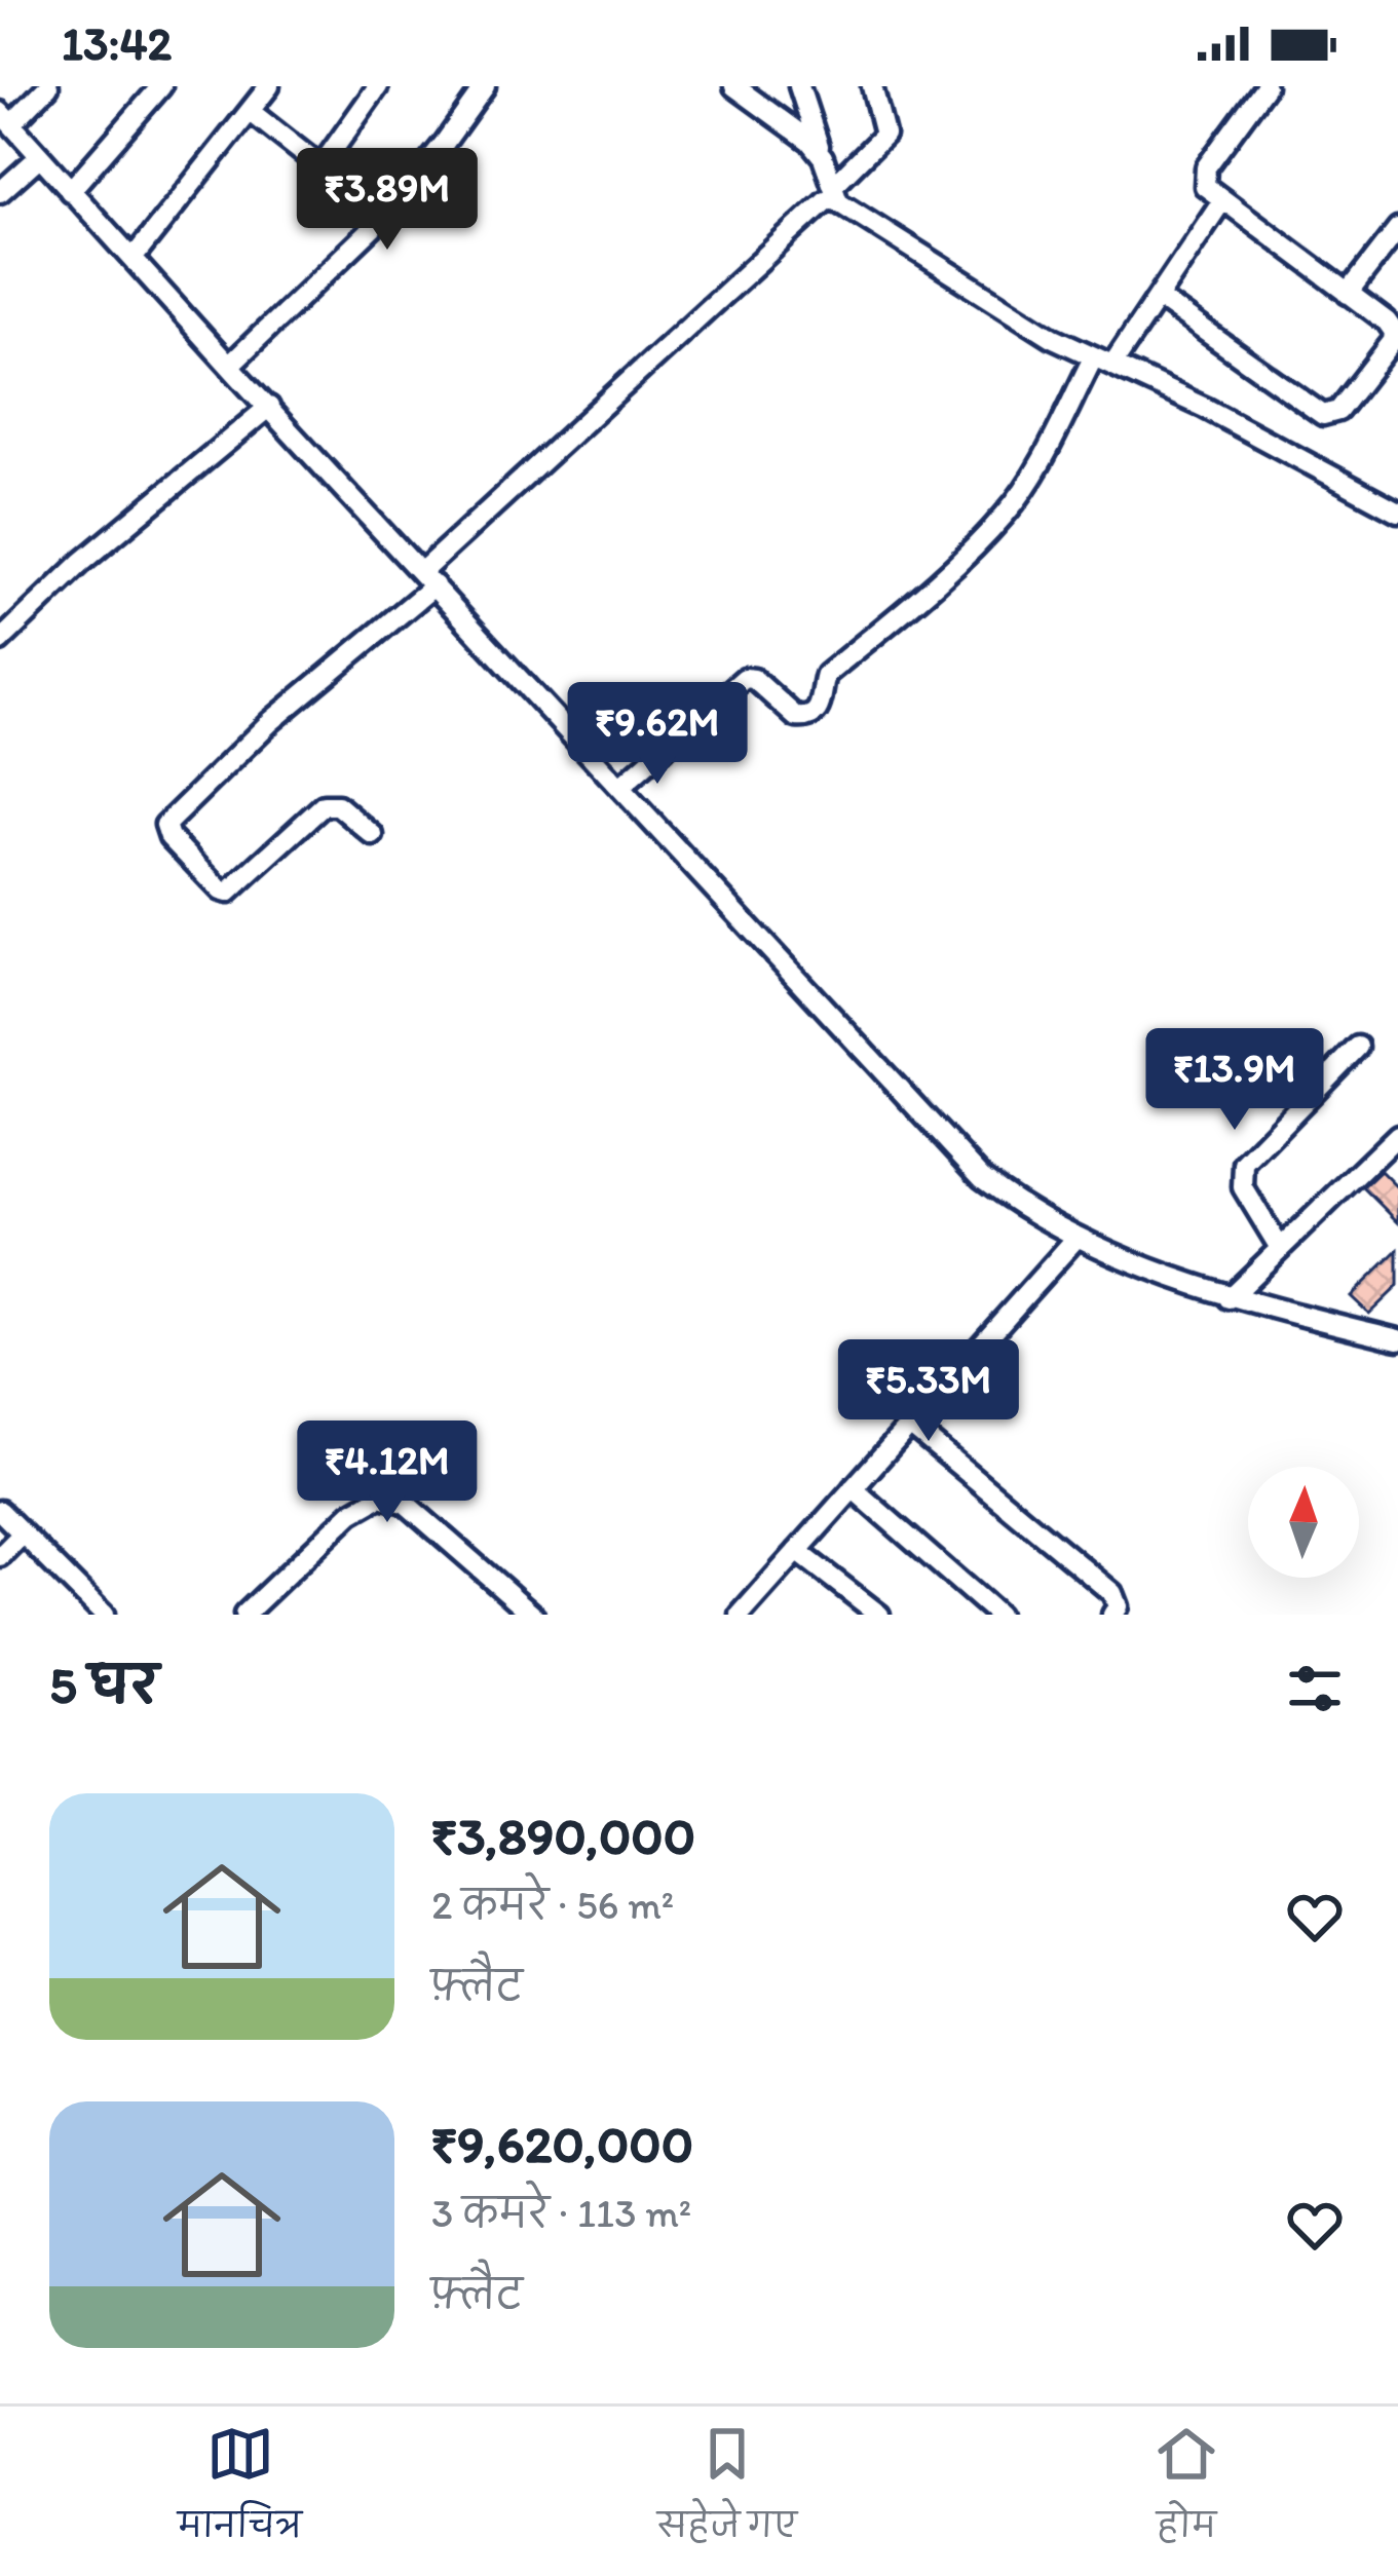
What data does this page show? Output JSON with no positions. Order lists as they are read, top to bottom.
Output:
{
  "north": "top",
  "page": {
    "status": "13:42",
    "price": [
      "₹3.89M",
      "₹9.62M",
      "₹13.9M",
      "₹5.33M",
      "₹4.12M"
    ],
    "heading": "5 घर",
    "list": [
      {
        "name": "₹3,890,000",
        "note": "2 कमरे · 56 m² · फ़्लैट"
      },
      {
        "name": "₹9,620,000",
        "note": "3 कमरे · 113 m² · फ़्लैट"
      }
    ],
    "tabs": ["मानचित्र", "सहेजे गए", "होम"]
  }
}
